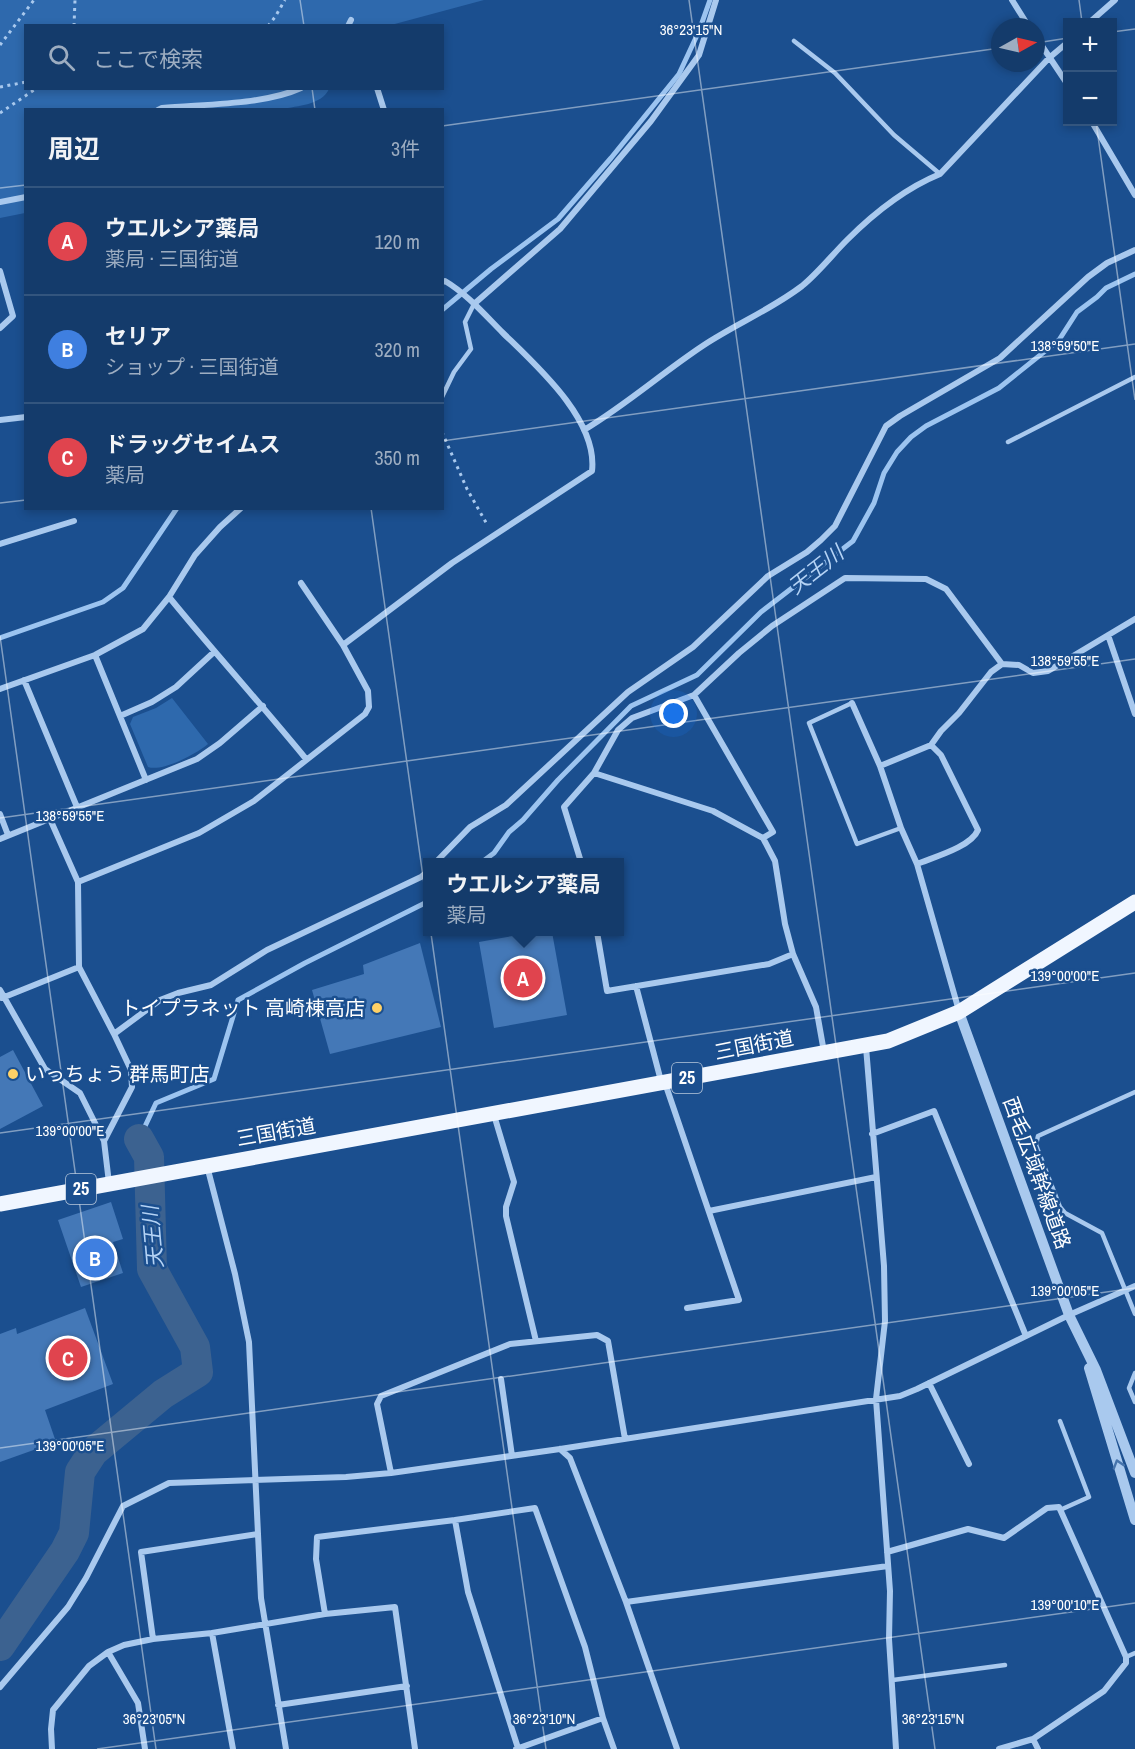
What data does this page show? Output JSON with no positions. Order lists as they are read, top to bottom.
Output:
{
  "streets": {
    "main road": ["三国街道", "25"],
    "street": ["西毛広域幹線道路"]
  },
  "crossings": [
    ["三国街道", "25"],
    ["三国街道", "西毛広域幹線道路"]
  ],
  "water": ["天王川"],
  "places": ["トイプラネット 高崎棟高店", "いっちょう 群馬町店"],
  "north": "right",
  "page": {
    "map_buttons": ["+", "−"],
    "search": "ここで検索",
    "heading": ["周辺", "3件"],
    "list": [
      {
        "mark": "A",
        "name": "ウエルシア薬局",
        "note": "薬局 · 三国街道",
        "value": "120 m"
      },
      {
        "mark": "B",
        "name": "セリア",
        "note": "ショップ · 三国街道",
        "value": "320 m"
      },
      {
        "mark": "C",
        "name": "ドラッグセイムス",
        "note": "薬局",
        "value": "350 m"
      }
    ],
    "popup": ["ウエルシア薬局", "薬局"],
    "pins": ["A", "B", "C"]
  },
  "coordinates": [
    "36°23'15\"N",
    "138°59'50\"E",
    "138°59'55\"E",
    "139°00'00\"E",
    "139°00'05\"E",
    "139°00'10\"E",
    "36°23'05\"N",
    "36°23'10\"N"
  ]
}
